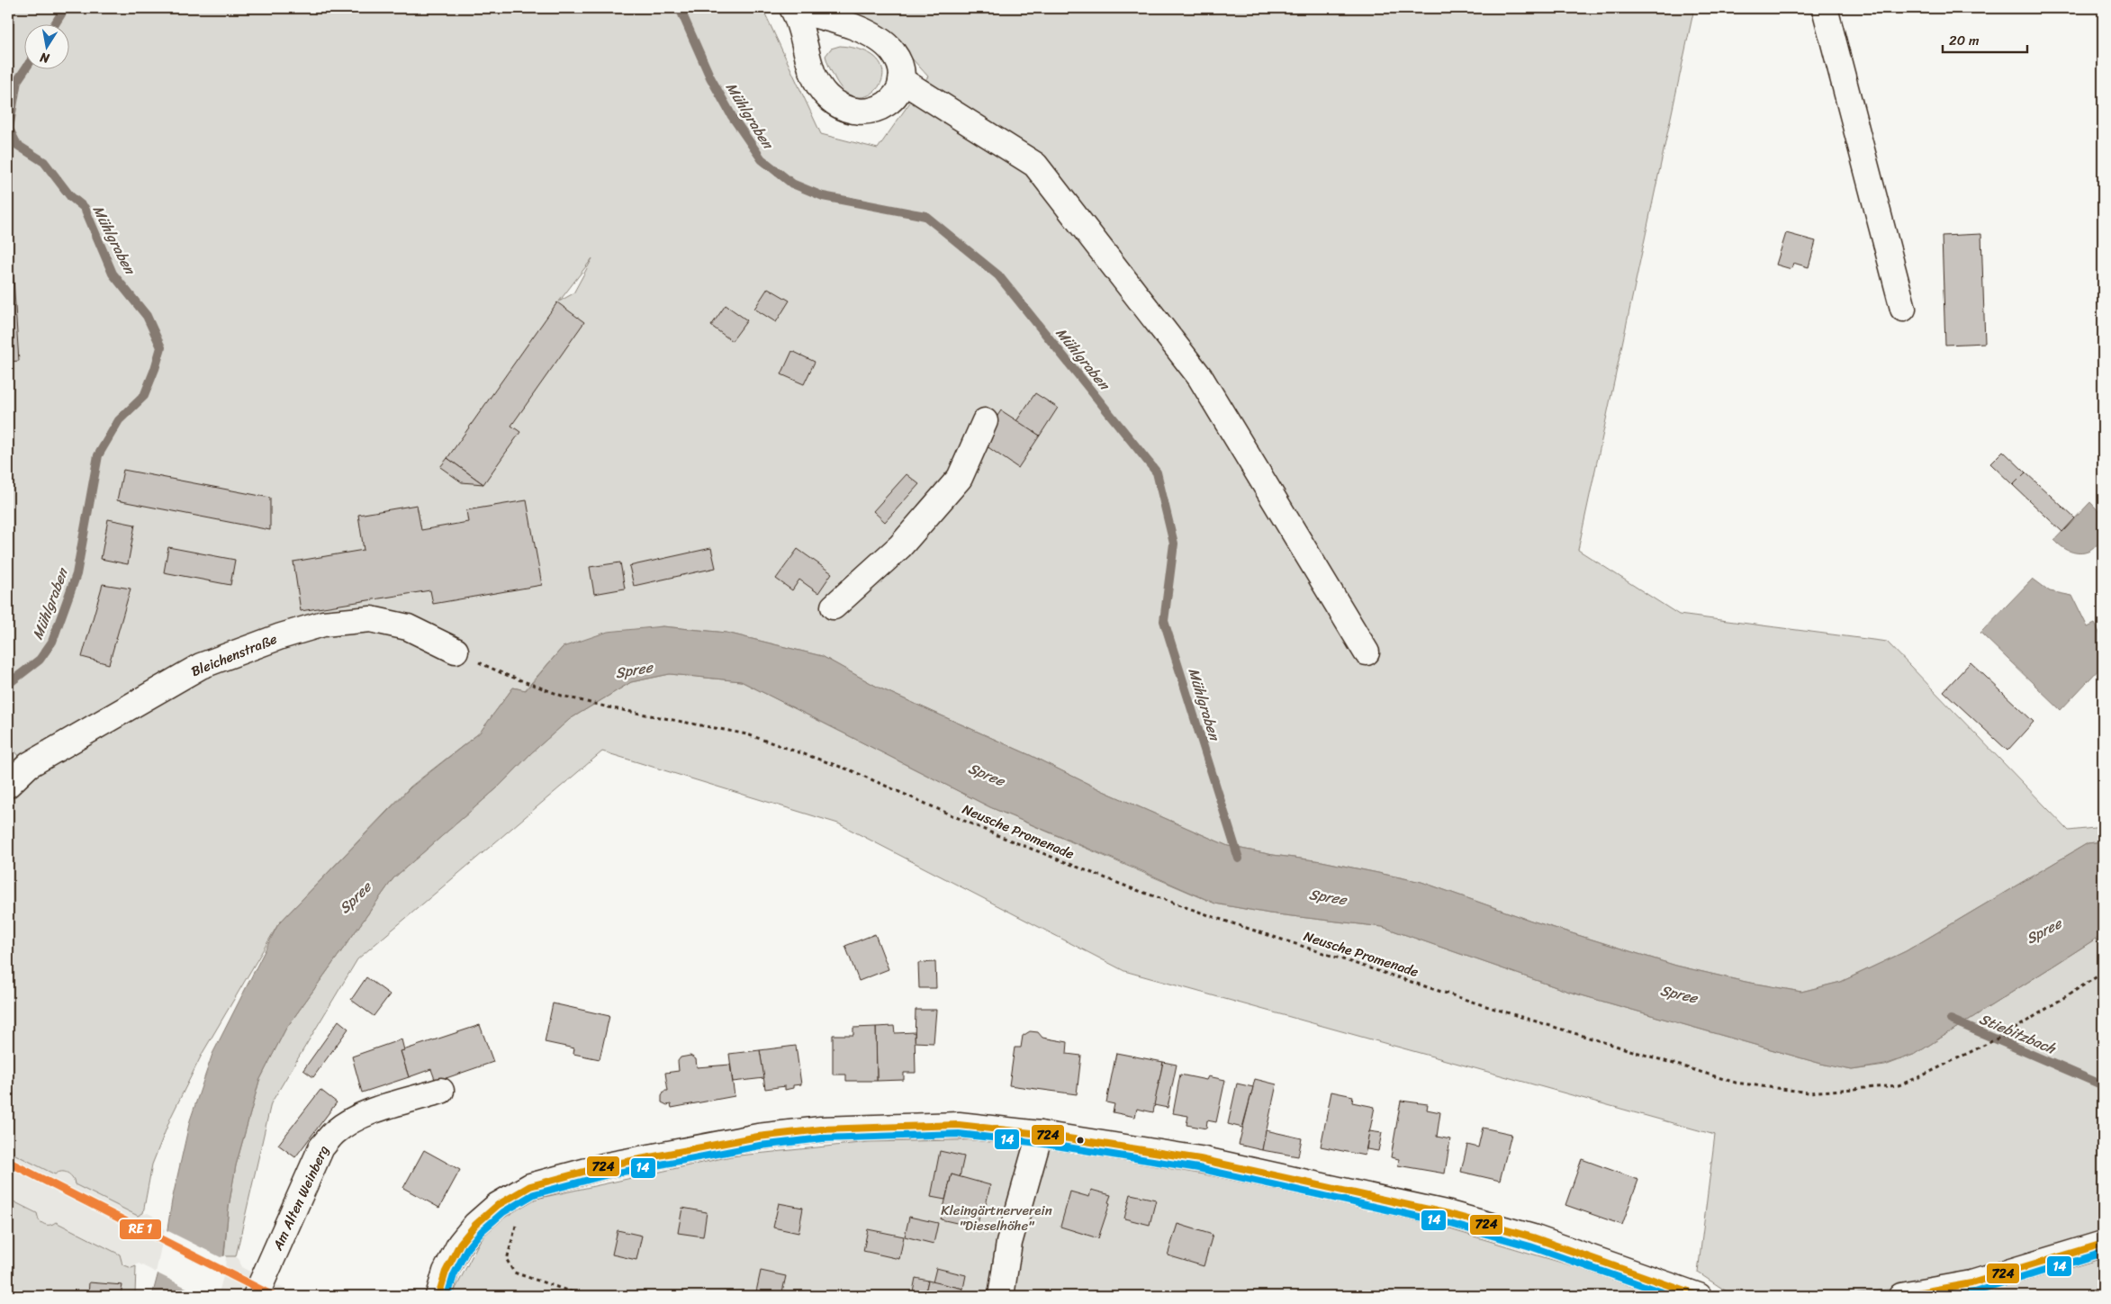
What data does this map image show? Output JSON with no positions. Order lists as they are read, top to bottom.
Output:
{
  "streets": {
    "street": ["Bleichenstraße", "Am Alten Weinberg"],
    "path": ["Neusche Promenade"]
  },
  "crossings": [
    ["Bleichenstraße", "Neusche Promenade"]
  ],
  "water": ["Mühlgraben", "Spree", "Stiebitzbach"],
  "parks": ["Kleingärtnerverein \"Dieselhöhe\""],
  "lines": ["transit line 724", "transit line 14"],
  "scale_bar": "20 m",
  "north": "bottom"
}
